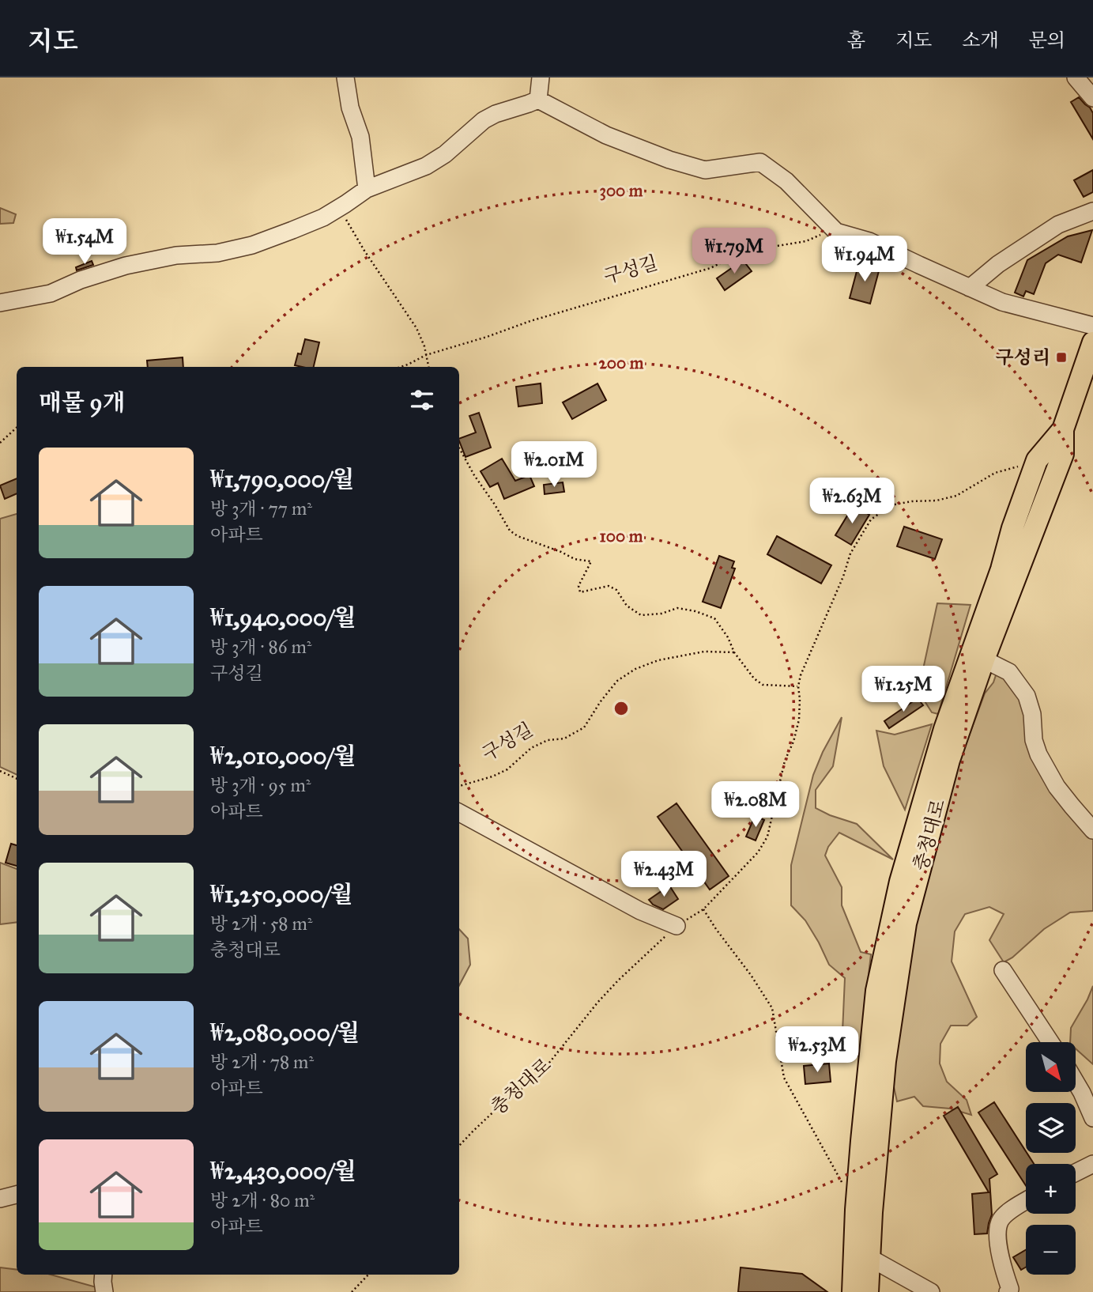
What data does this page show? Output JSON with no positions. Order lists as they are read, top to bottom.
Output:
{
  "streets": {
    "main road": ["충청대로"],
    "path": ["구성길"]
  },
  "places": {
    "transit": ["구성리"]
  },
  "north": "bottom right",
  "page": {
    "header": "지도",
    "nav": [
      "홈",
      "지도",
      "소개",
      "문의"
    ],
    "price": [
      "₩1.54M",
      "₩1.79M",
      "₩1.94M",
      "₩2.01M",
      "₩2.63M",
      "₩1.25M",
      "₩2.08M",
      "₩2.43M",
      "₩2.53M"
    ],
    "heading": "매물 9개",
    "list": [
      {
        "name": "₩1,790,000/월",
        "note": "방 3개 · 77 m² · 아파트"
      },
      {
        "name": "₩1,940,000/월",
        "note": "방 3개 · 86 m² · 구성길"
      },
      {
        "name": "₩2,010,000/월",
        "note": "방 3개 · 95 m² · 아파트"
      },
      {
        "name": "₩1,250,000/월",
        "note": "방 2개 · 58 m² · 충청대로"
      },
      {
        "name": "₩2,080,000/월",
        "note": "방 2개 · 78 m² · 아파트"
      },
      {
        "name": "₩2,430,000/월",
        "note": "방 2개 · 80 m² · 아파트"
      }
    ],
    "map_buttons": ["+", "−"]
  },
  "rings": ["300 m", "200 m", "100 m"]
}
